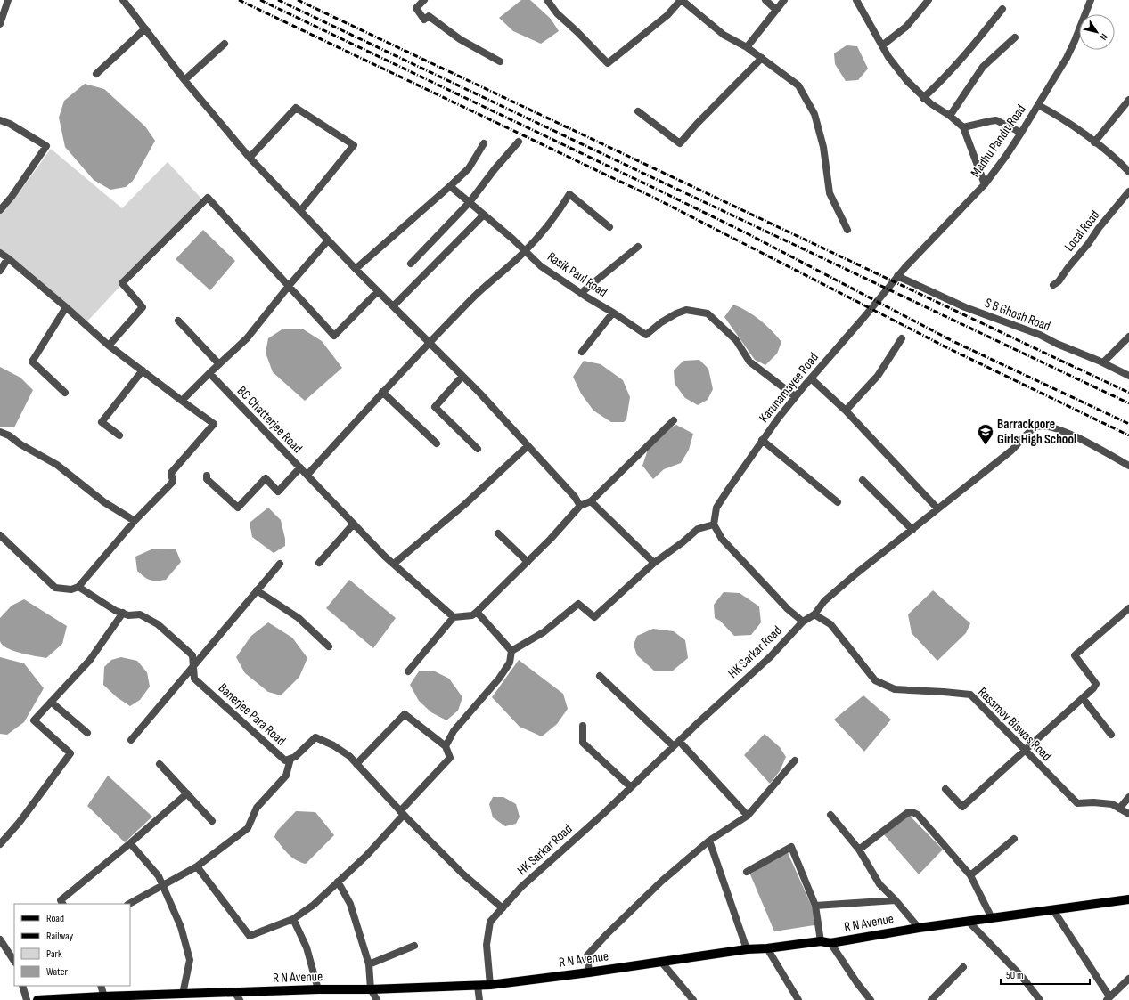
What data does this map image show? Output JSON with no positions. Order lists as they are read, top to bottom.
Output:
{
  "streets": {
    "main road": ["R N Avenue"],
    "street": [
      "Madhu Pandit Road",
      "Local Road",
      "Rasik Paul Road",
      "S B Ghosh Road",
      "Karunamayee Road",
      "BC Chatterjee Road",
      "HK Sarkar Road",
      "Banerjee Para Road",
      "Rasamoy Biswas Road"
    ]
  },
  "crossings": [
    ["Madhu Pandit Road", "S B Ghosh Road"],
    ["Madhu Pandit Road", "Karunamayee Road"],
    ["Rasik Paul Road", "Karunamayee Road"],
    ["S B Ghosh Road", "Karunamayee Road"],
    ["HK Sarkar Road", "Banerjee Para Road"],
    ["HK Sarkar Road", "Rasamoy Biswas Road"],
    ["HK Sarkar Road", "R N Avenue"]
  ],
  "places": {
    "school or university": ["Barrackpore Girls High School"]
  },
  "legend": [
    "Road",
    "Railway",
    "Park",
    "Water"
  ],
  "scale_bar": "50 m",
  "north": "bottom right"
}
